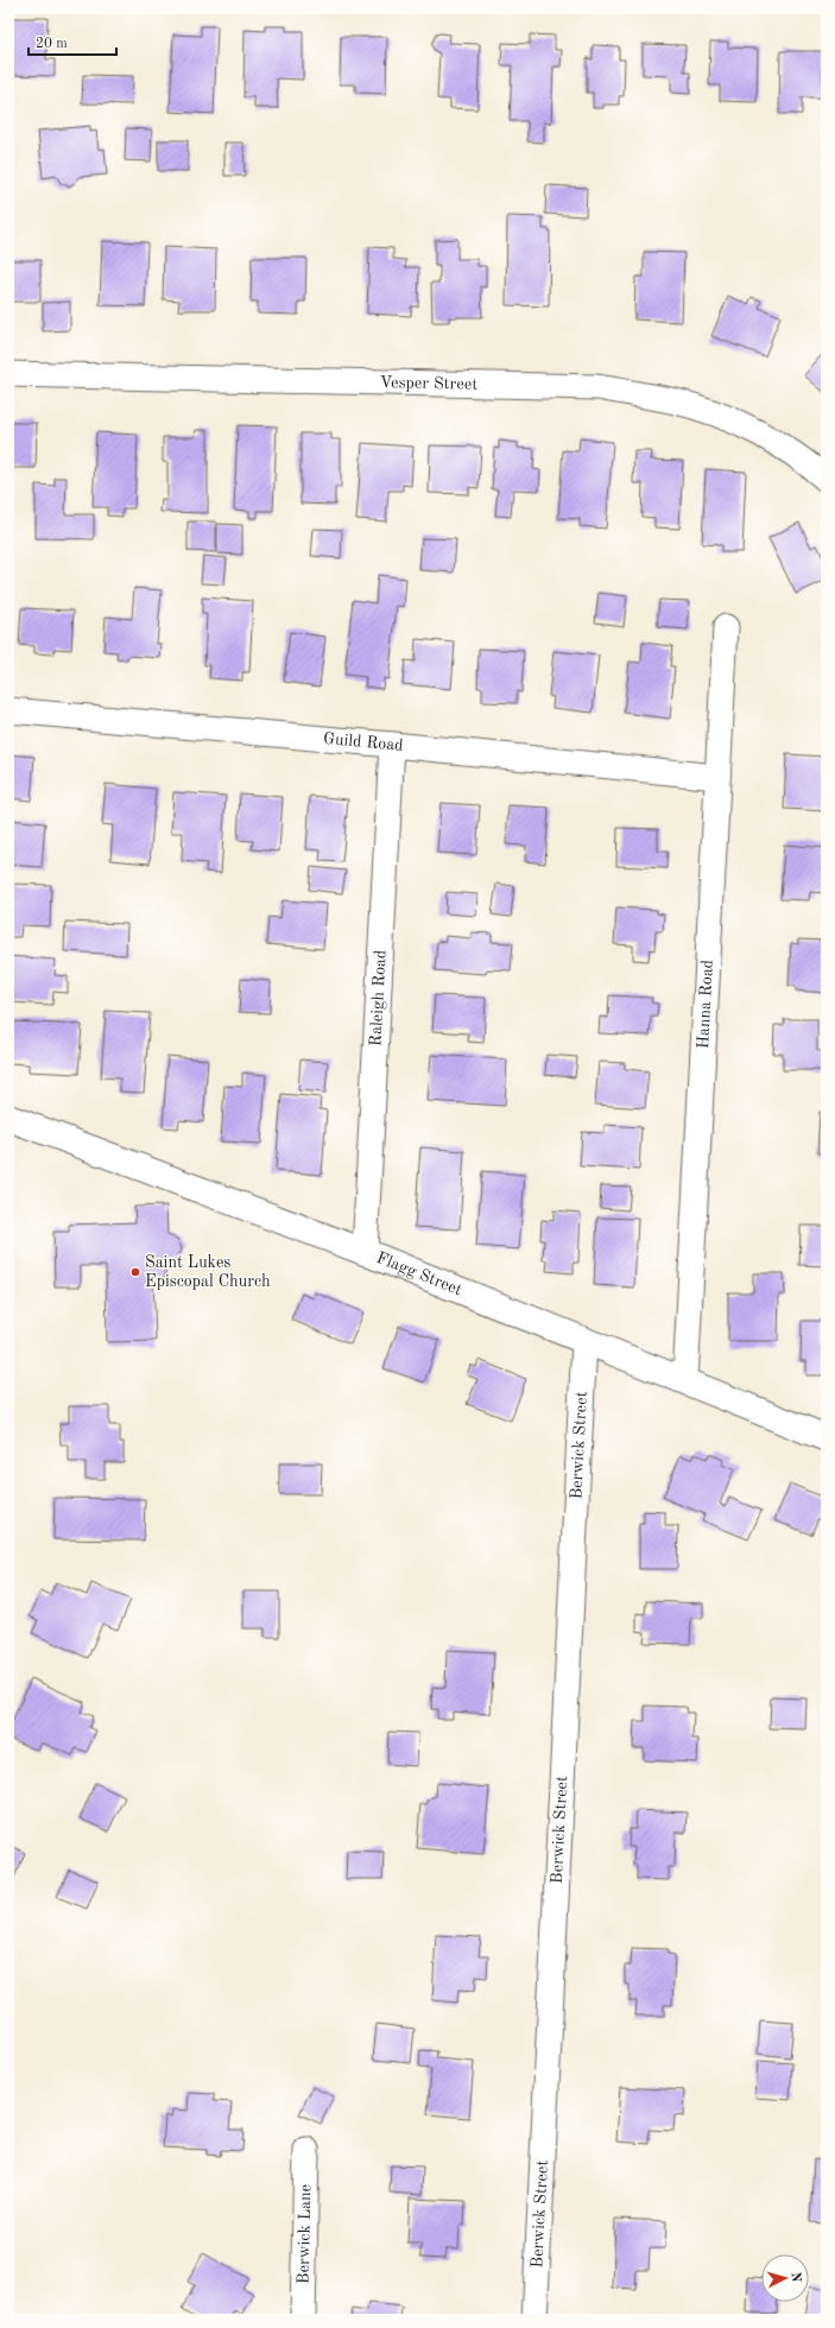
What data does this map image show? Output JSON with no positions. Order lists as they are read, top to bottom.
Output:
{
  "streets": {
    "street": [
      "Vesper Street",
      "Guild Road",
      "Raleigh Road",
      "Hanna Road",
      "Flagg Street",
      "Berwick Street",
      "Berwick Lane"
    ]
  },
  "crossings": [
    ["Guild Road", "Raleigh Road"],
    ["Guild Road", "Hanna Road"],
    ["Raleigh Road", "Flagg Street"],
    ["Hanna Road", "Flagg Street"],
    ["Flagg Street", "Berwick Street"]
  ],
  "places": ["Saint Lukes Episcopal Church"],
  "scale_bar": "20 m",
  "north": "right"
}
